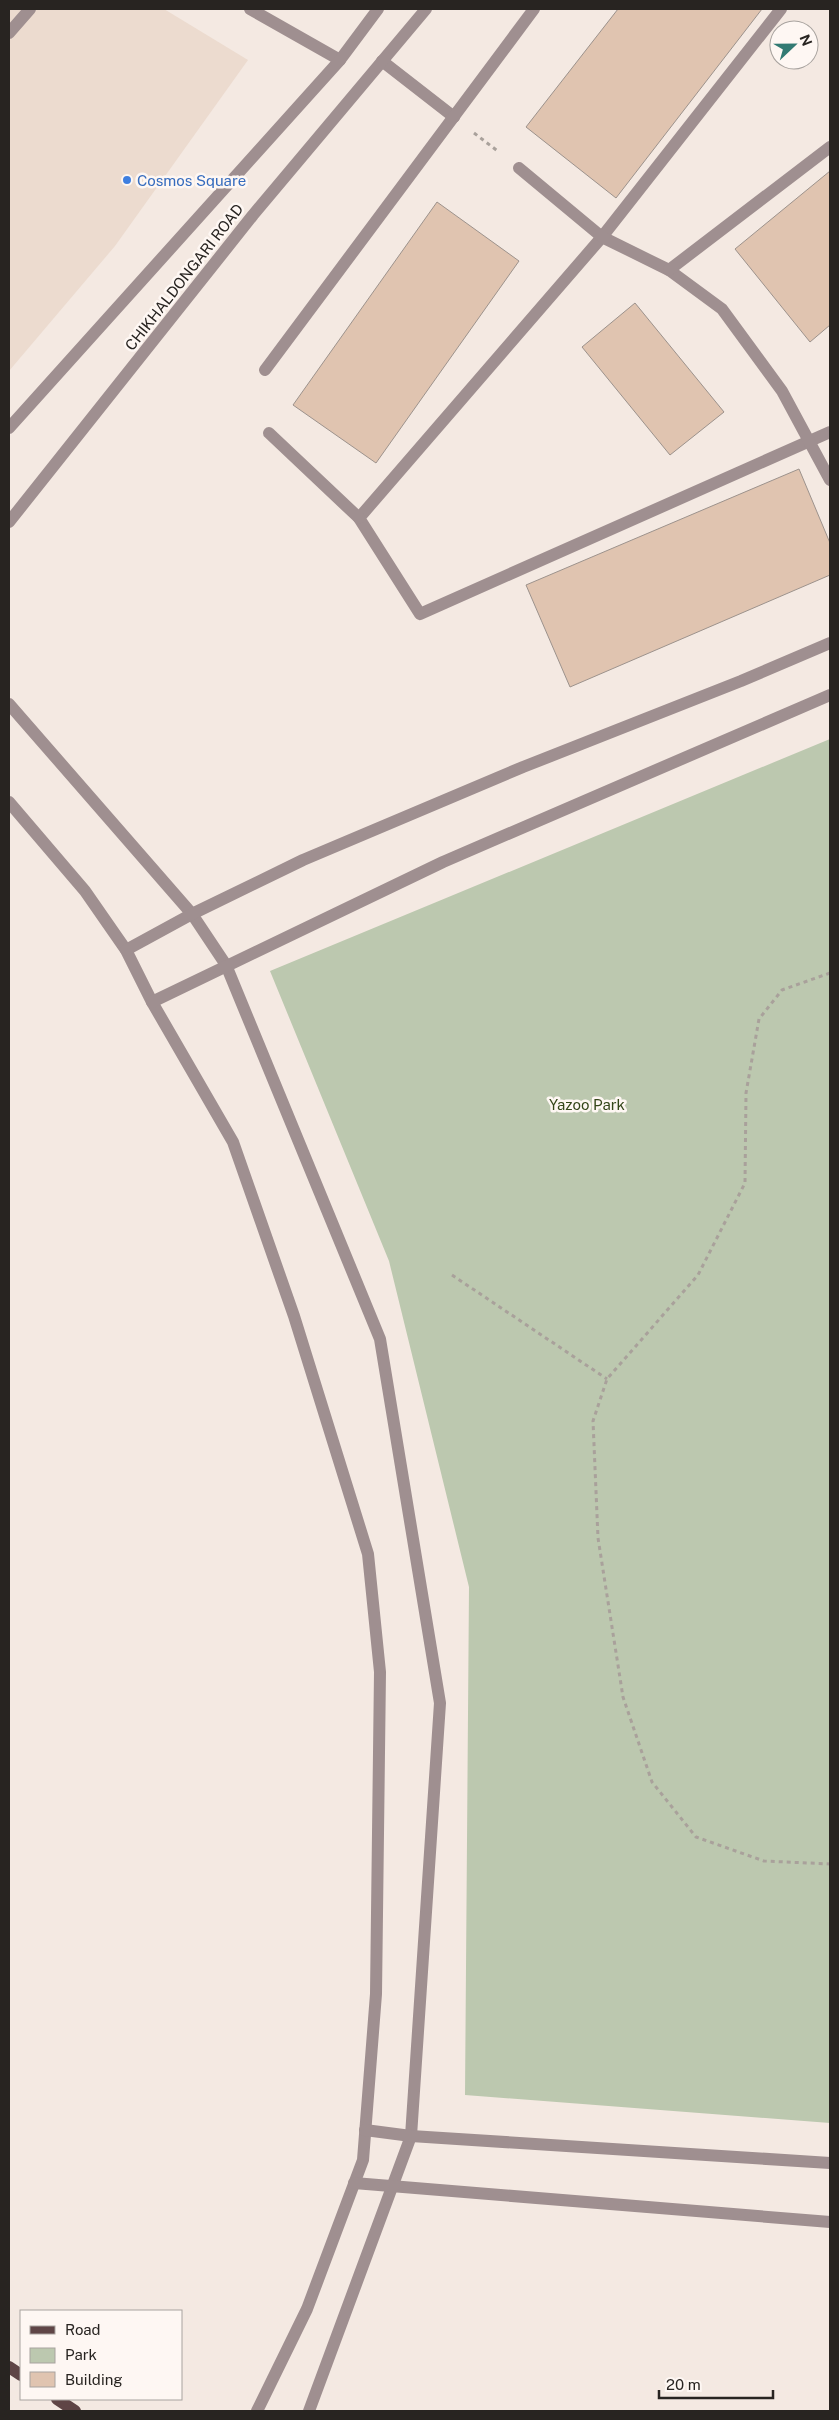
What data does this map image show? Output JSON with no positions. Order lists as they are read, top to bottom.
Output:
{
  "streets": {
    "street": ["CHIKHALDONGARI ROAD"]
  },
  "parks": ["Yazoo Park"],
  "places": ["Cosmos Square"],
  "legend": ["Road", "Park", "Building"],
  "scale_bar": "20 m",
  "north": "right"
}
